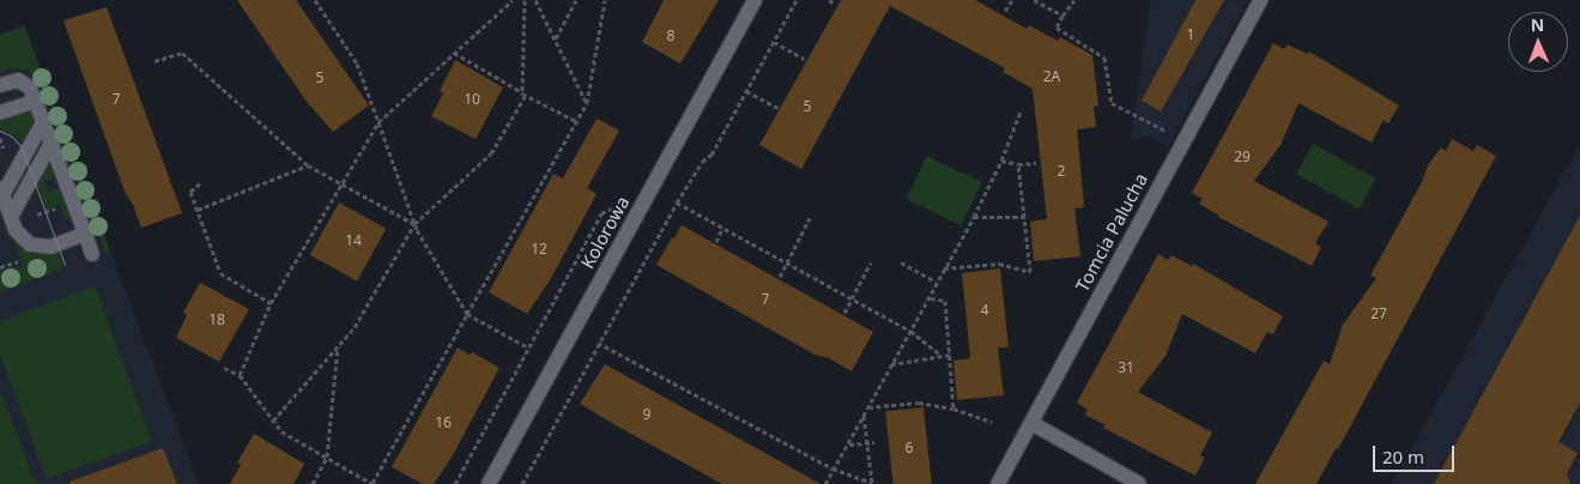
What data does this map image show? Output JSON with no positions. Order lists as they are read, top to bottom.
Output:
{
  "streets": {
    "street": ["Kolorowa", "Tomcia Palucha"]
  },
  "house_numbers": [
    "1",
    "8",
    "2A",
    "5",
    "7",
    "10",
    "5",
    "29",
    "2",
    "14",
    "12",
    "7",
    "4",
    "27",
    "18",
    "31",
    "9",
    "16",
    "6"
  ],
  "scale_bar": "20 m",
  "north": "top"
}
